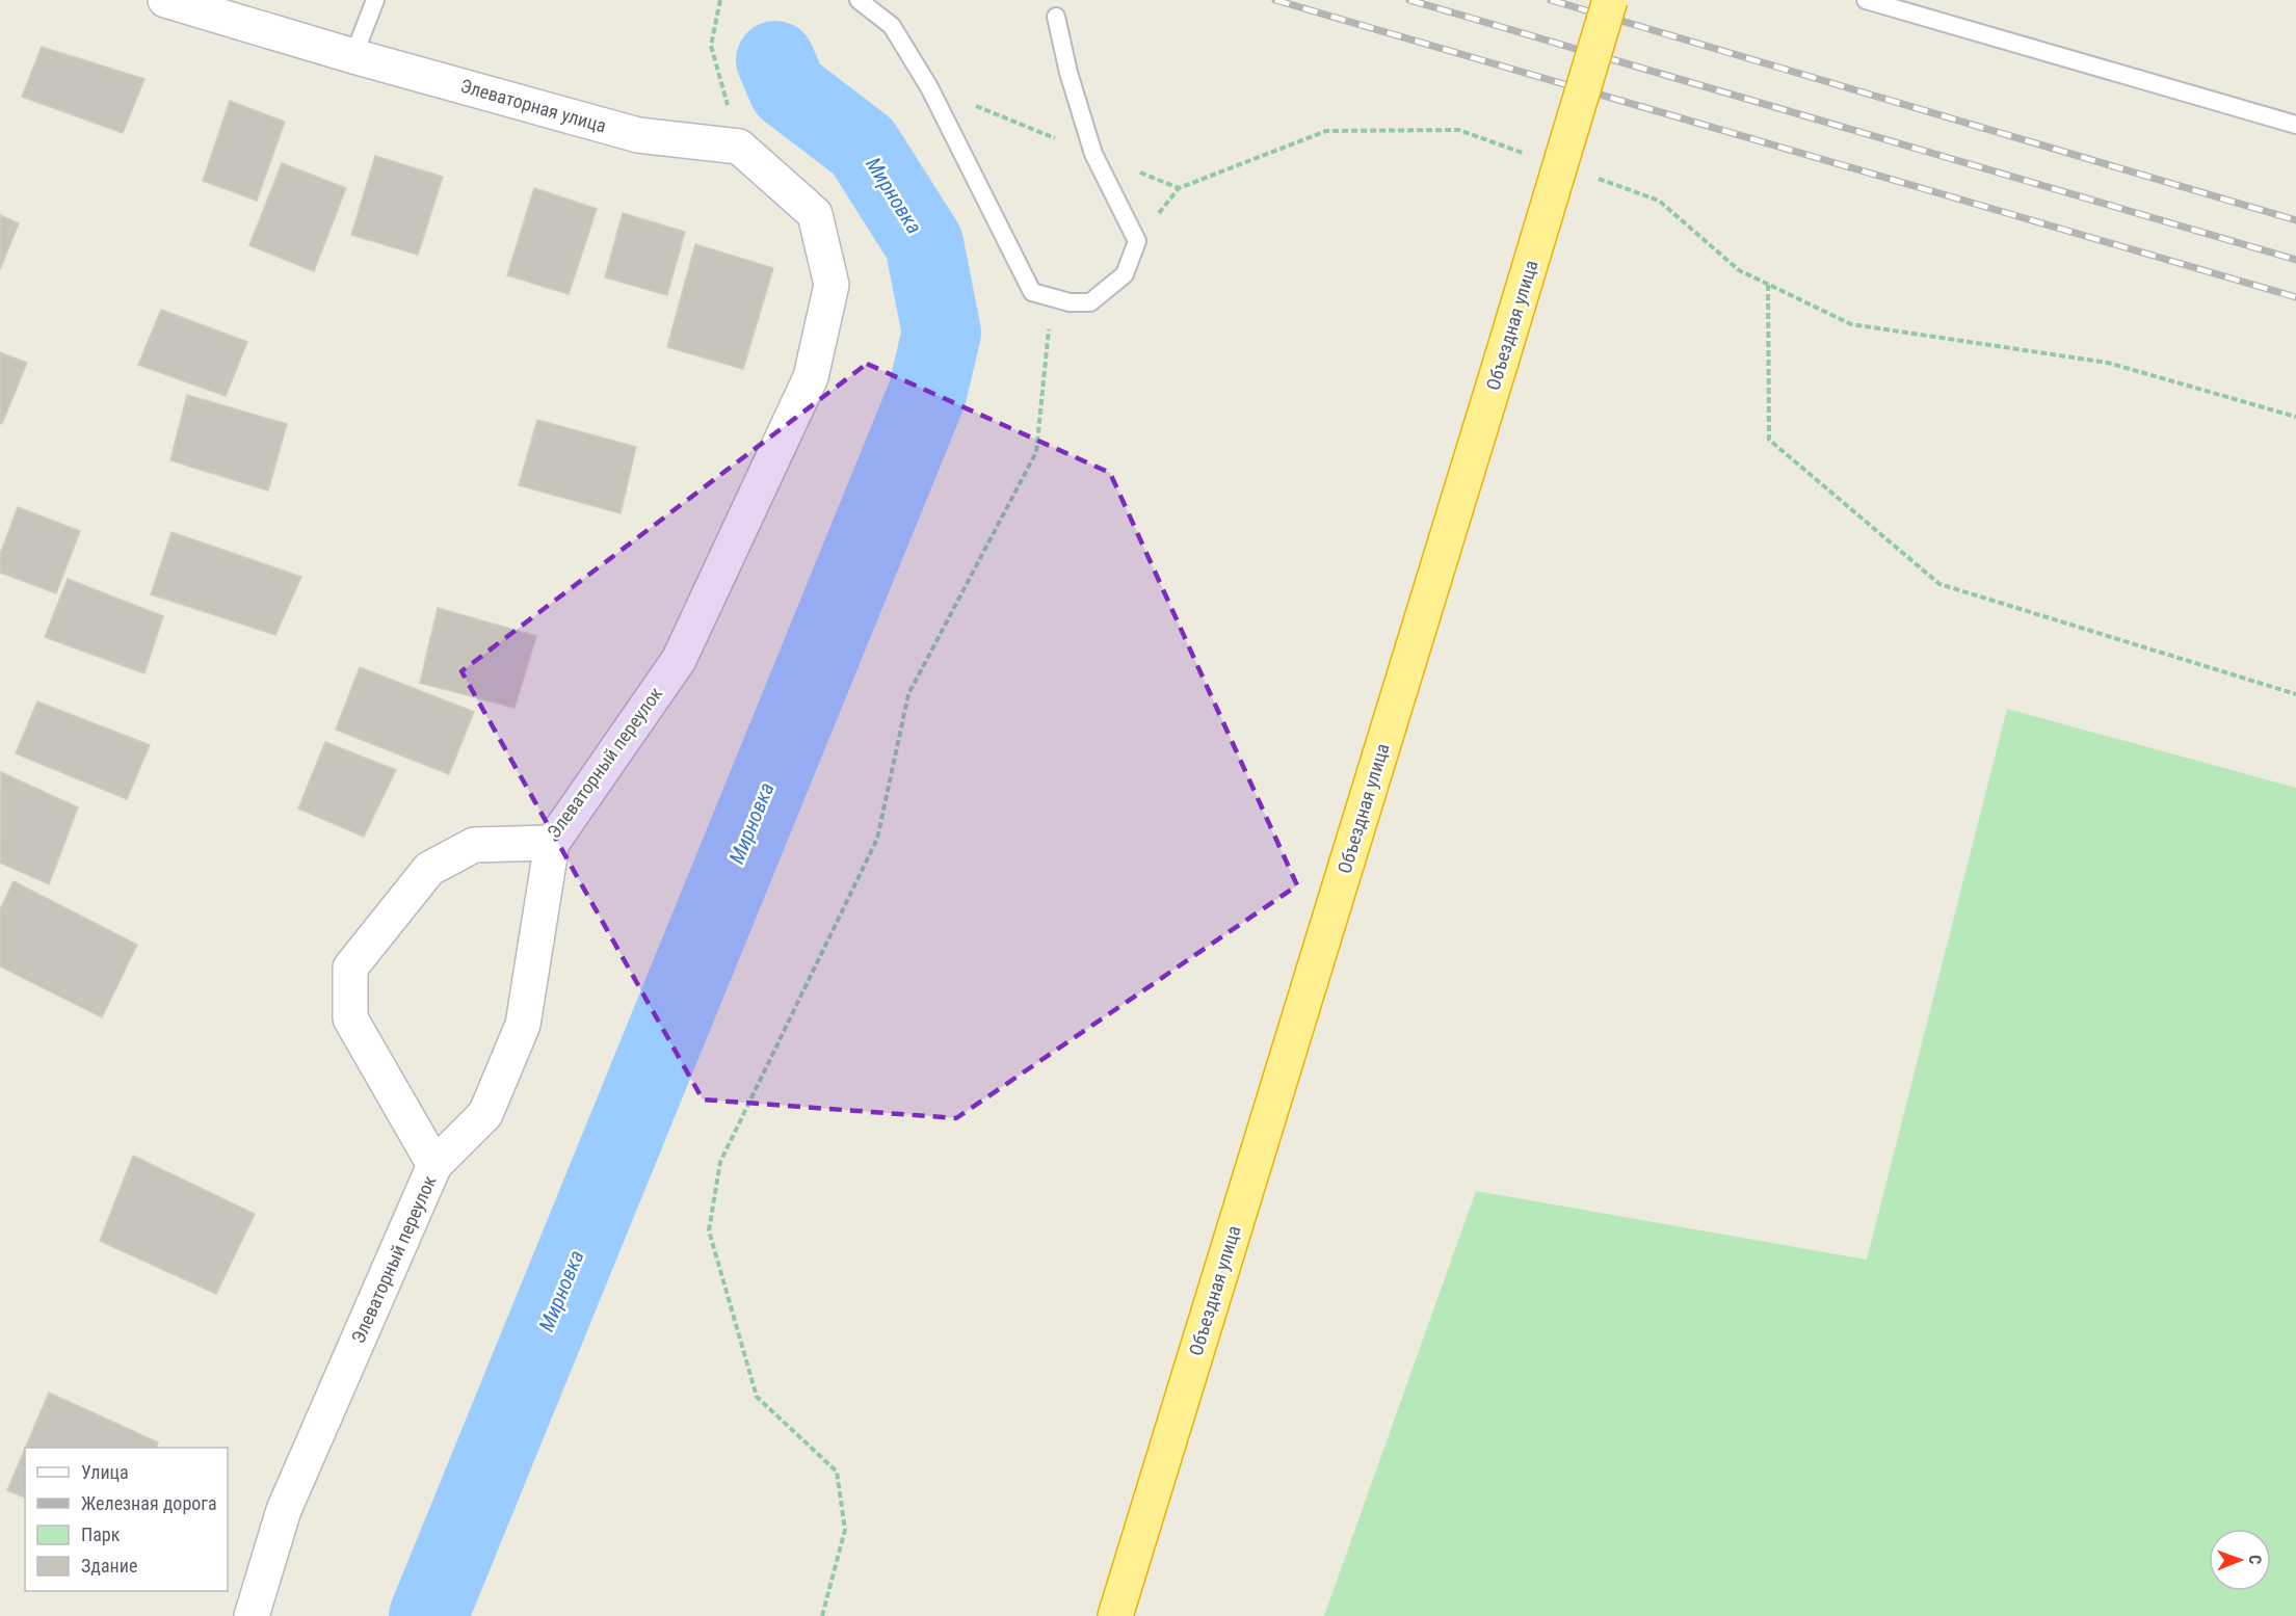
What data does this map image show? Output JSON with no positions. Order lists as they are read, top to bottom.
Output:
{
  "streets": {
    "highway": ["Объездная улица"],
    "street": ["Элеваторная улица", "Элеваторный переулок"]
  },
  "crossings": [
    ["Элеваторная улица", "Элеваторный переулок"]
  ],
  "water": ["Мирновка"],
  "legend": [
    "Улица",
    "Железная дорога",
    "Парк",
    "Здание"
  ],
  "north": "right"
}
